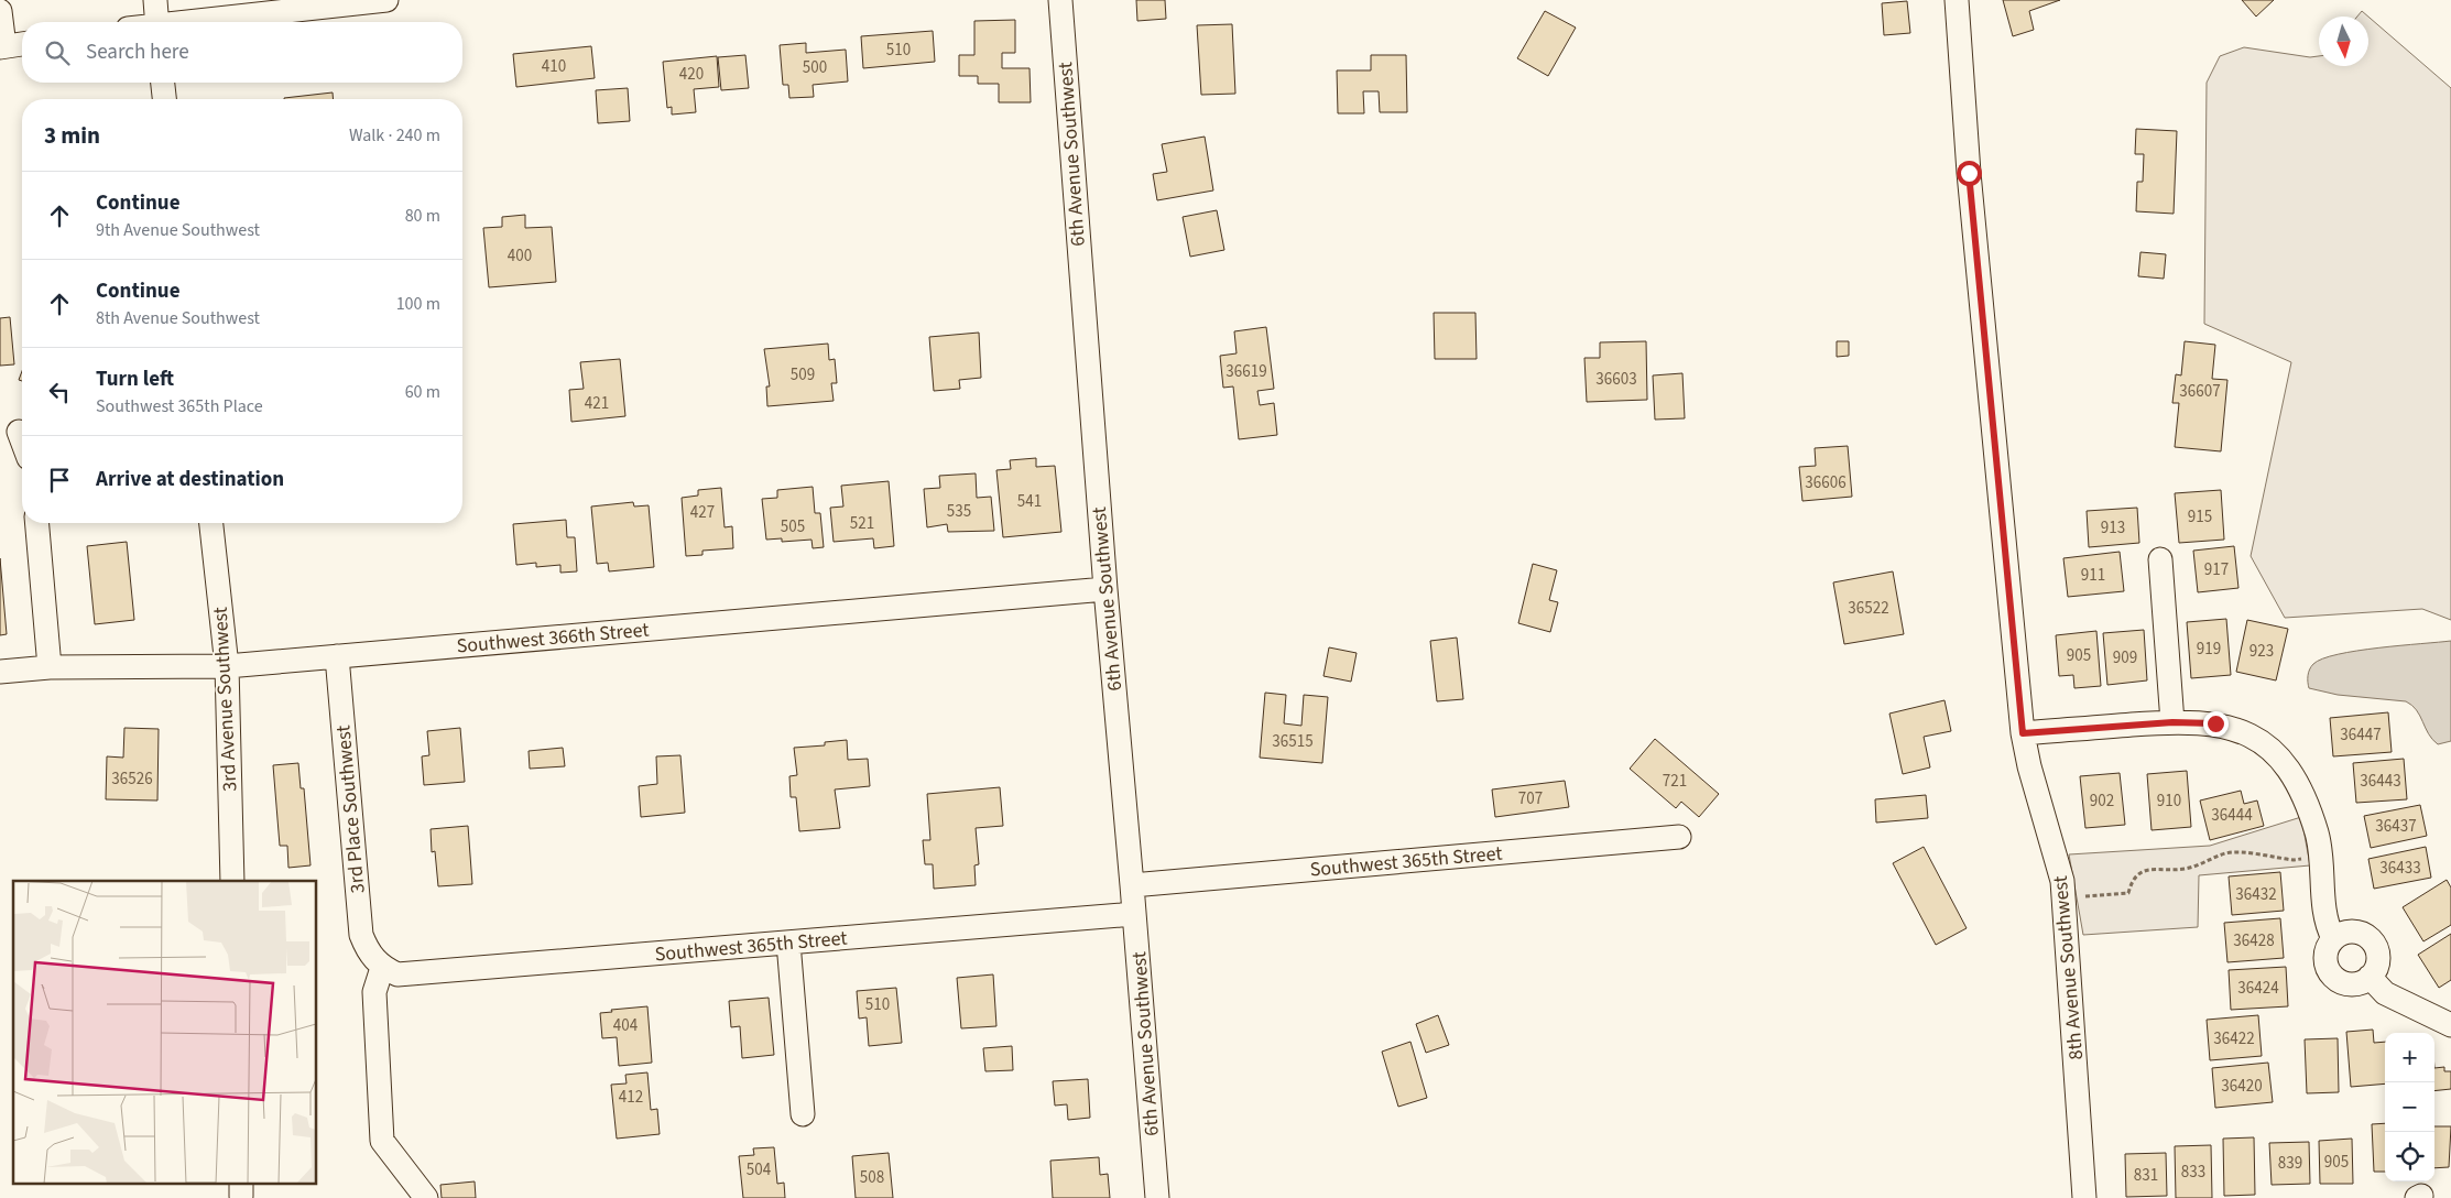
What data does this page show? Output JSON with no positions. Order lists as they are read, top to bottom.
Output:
{
  "streets": {
    "street": [
      "6th Avenue Southwest",
      "Southwest 366th Street",
      "3rd Avenue Southwest",
      "3rd Place Southwest",
      "Southwest 365th Street",
      "8th Avenue Southwest"
    ]
  },
  "crossings": [
    ["6th Avenue Southwest", "Southwest 366th Street"],
    ["6th Avenue Southwest", "Southwest 365th Street"],
    ["Southwest 366th Street", "3rd Avenue Southwest"],
    ["Southwest 366th Street", "3rd Place Southwest"],
    ["3rd Place Southwest", "Southwest 365th Street"]
  ],
  "house_numbers": [
    "510",
    "410",
    "500",
    "420",
    "400",
    "36619",
    "509",
    "36603",
    "36607",
    "421",
    "36606",
    "541",
    "535",
    "427",
    "915",
    "521",
    "505",
    "913",
    "917",
    "911",
    "36522",
    "919",
    "923",
    "905",
    "909",
    "36447",
    "36515",
    "36526",
    "721",
    "36443",
    "707",
    "902",
    "910",
    "36444",
    "36437",
    "36433",
    "36432",
    "36428",
    "36424",
    "510",
    "404",
    "36422",
    "36420",
    "412",
    "905",
    "839",
    "504",
    "833",
    "831",
    "508"
  ],
  "north": "bottom",
  "page": {
    "search": "Search here",
    "heading": ["3 min", "Walk · 240 m"],
    "list": [
      ["Continue", "9th Avenue Southwest", "80 m"],
      ["Continue", "8th Avenue Southwest", "100 m"],
      ["Turn left", "Southwest 365th Place", "60 m"],
      "Arrive at destination"
    ],
    "map_buttons": ["+", "−"]
  }
}
